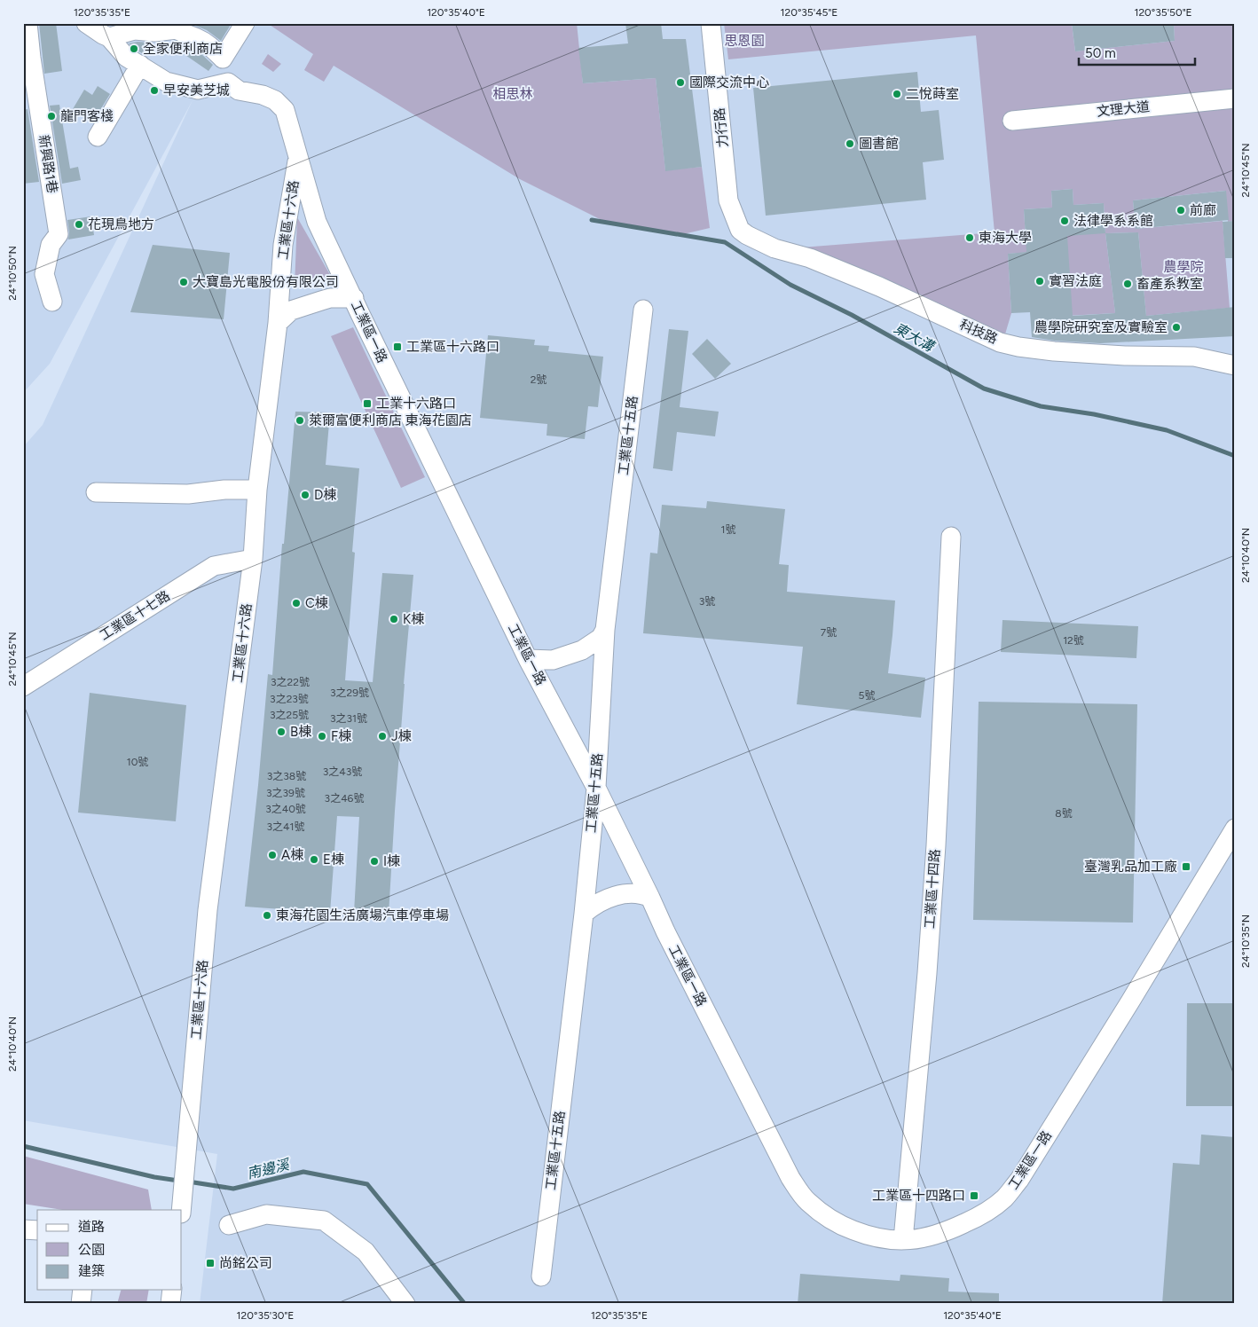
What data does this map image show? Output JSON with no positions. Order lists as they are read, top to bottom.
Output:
{
  "streets": {
    "street": [
      "文理大道",
      "力行路",
      "新興路1巷",
      "工業區十六路",
      "工業區一路",
      "科技路",
      "工業區十五路",
      "工業區十七路",
      "工業區十四路"
    ]
  },
  "crossings": [
    ["力行路", "科技路"],
    ["工業區十六路", "工業區一路"],
    ["工業區十六路", "工業區十七路"],
    ["工業區一路", "工業區十五路"],
    ["工業區一路", "工業區十四路"]
  ],
  "water": ["東大溝", "南邊溪"],
  "parks": ["思恩園", "相思林", "農學院"],
  "places": {
    "other": [
      "全家便利商店",
      "國際交流中心",
      "早安美芝城",
      "二悅蒔室",
      "龍門客棧",
      "圖書館",
      "前廊",
      "法律學系系館",
      "花現鳥地方",
      "東海大學",
      "實習法庭",
      "大寶島光電股份有限公司",
      "畜產系教室",
      "農學院研究室及實驗室",
      "萊爾富便利商店 東海花園店",
      "D棟",
      "C棟",
      "K棟",
      "B棟",
      "F棟",
      "J棟",
      "A棟",
      "E棟",
      "I棟",
      "東海花園生活廣場汽車停車場"
    ],
    "transit": [
      "工業區十六路口",
      "工業十六路口",
      "臺灣乳品加工廠",
      "工業區十四路口",
      "尚銘公司"
    ]
  },
  "house_numbers": [
    "2號",
    "1號",
    "3號",
    "7號",
    "12號",
    "3之22號",
    "3之29號",
    "5號",
    "3之23號",
    "3之25號",
    "3之31號",
    "10號",
    "3之43號",
    "3之38號",
    "3之39號",
    "3之46號",
    "3之40號",
    "8號",
    "3之41號"
  ],
  "legend": ["道路", "公園", "建築"],
  "scale_bar": "50 m",
  "coordinates": [
    "120°35'35\"E",
    "120°35'40\"E",
    "120°35'45\"E",
    "120°35'50\"E",
    "24°10'45\"N",
    "24°10'50\"N",
    "24°10'40\"N",
    "24°10'35\"N",
    "120°35'30\"E"
  ]
}
